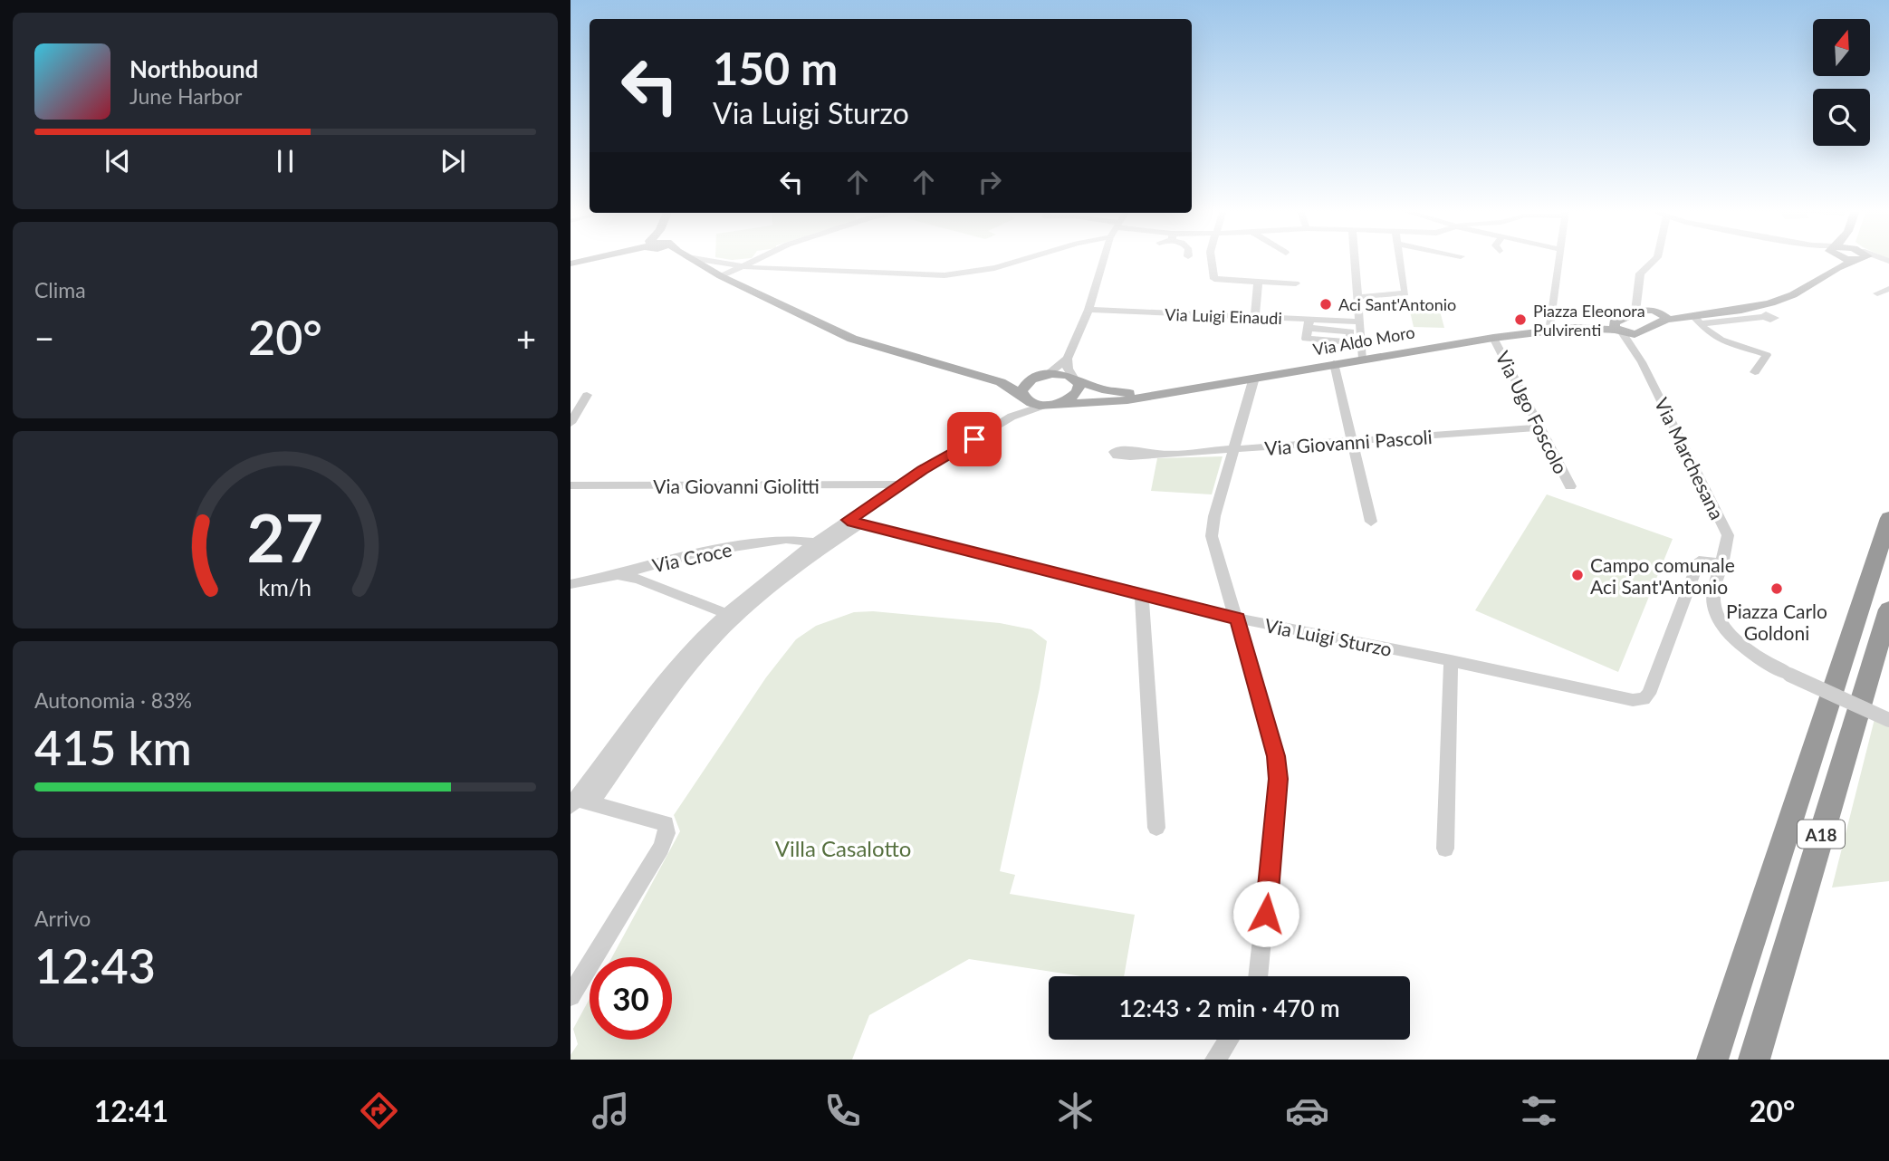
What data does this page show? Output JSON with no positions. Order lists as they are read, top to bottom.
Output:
{
  "streets": {
    "highway": ["A18"],
    "main road": ["Via Aldo Moro"],
    "street": [
      "Via Luigi Einaudi",
      "Via Ugo Foscolo",
      "Via Giovanni Pascoli",
      "Via Marchesana",
      "Via Giovanni Giolitti",
      "Via Croce",
      "Via Luigi Sturzo"
    ]
  },
  "crossings": [
    ["Via Aldo Moro", "Via Ugo Foscolo"],
    ["Via Aldo Moro", "Via Marchesana"],
    ["Via Ugo Foscolo", "Via Giovanni Pascoli"],
    ["Via Marchesana", "Via Luigi Sturzo"]
  ],
  "parks": ["Villa Casalotto"],
  "places": [
    "Aci Sant'Antonio",
    "Piazza Eleonora Pulvirenti",
    "Campo comunale Aci Sant'Antonio",
    "Piazza Carlo Goldoni"
  ],
  "north": "top",
  "page": {
    "turn": ["150 m", "Via Luigi Sturzo"],
    "song": ["Northbound", "June Harbor"],
    "tile": [
      "Clima",
      ["Autonomia · 83%", "415 km"],
      ["Arrivo", "12:43"]
    ],
    "heat": ["−", "20°", "+"],
    "limit": "30",
    "trip": "12:43 · 2 min · 470 m",
    "tabs": ["12:41", "20°"],
    "gauge": ["27", "km/h"]
  }
}
